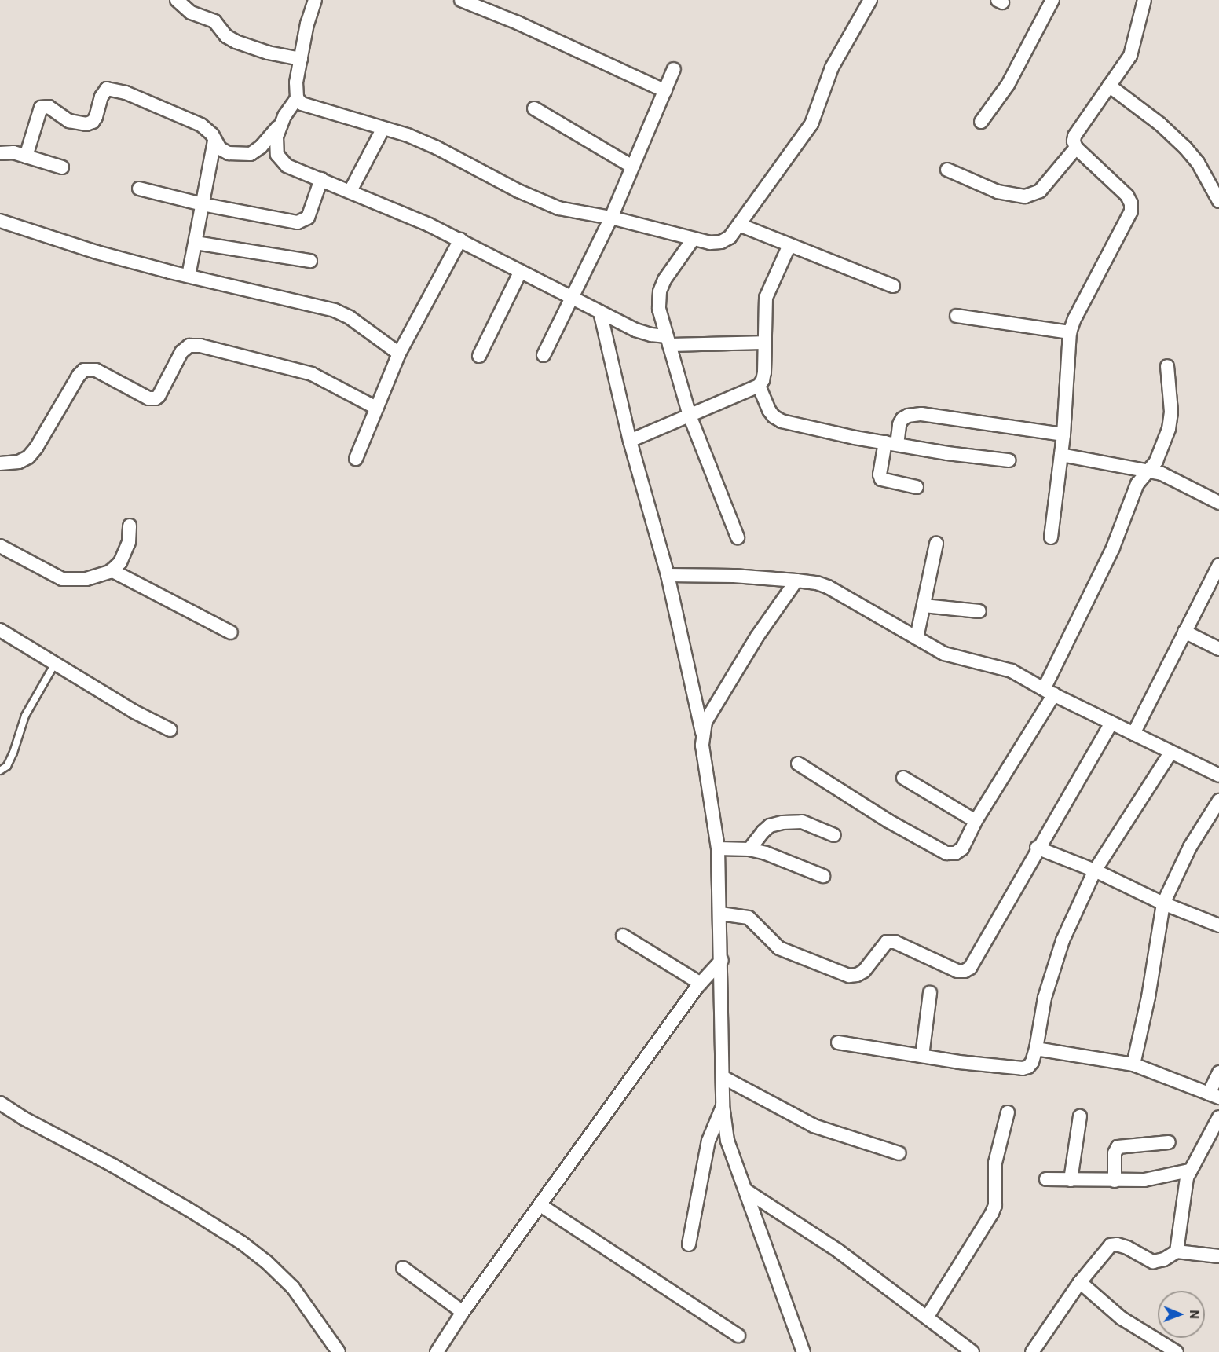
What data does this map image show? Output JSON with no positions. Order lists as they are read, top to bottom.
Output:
{
  "north": "right"
}
